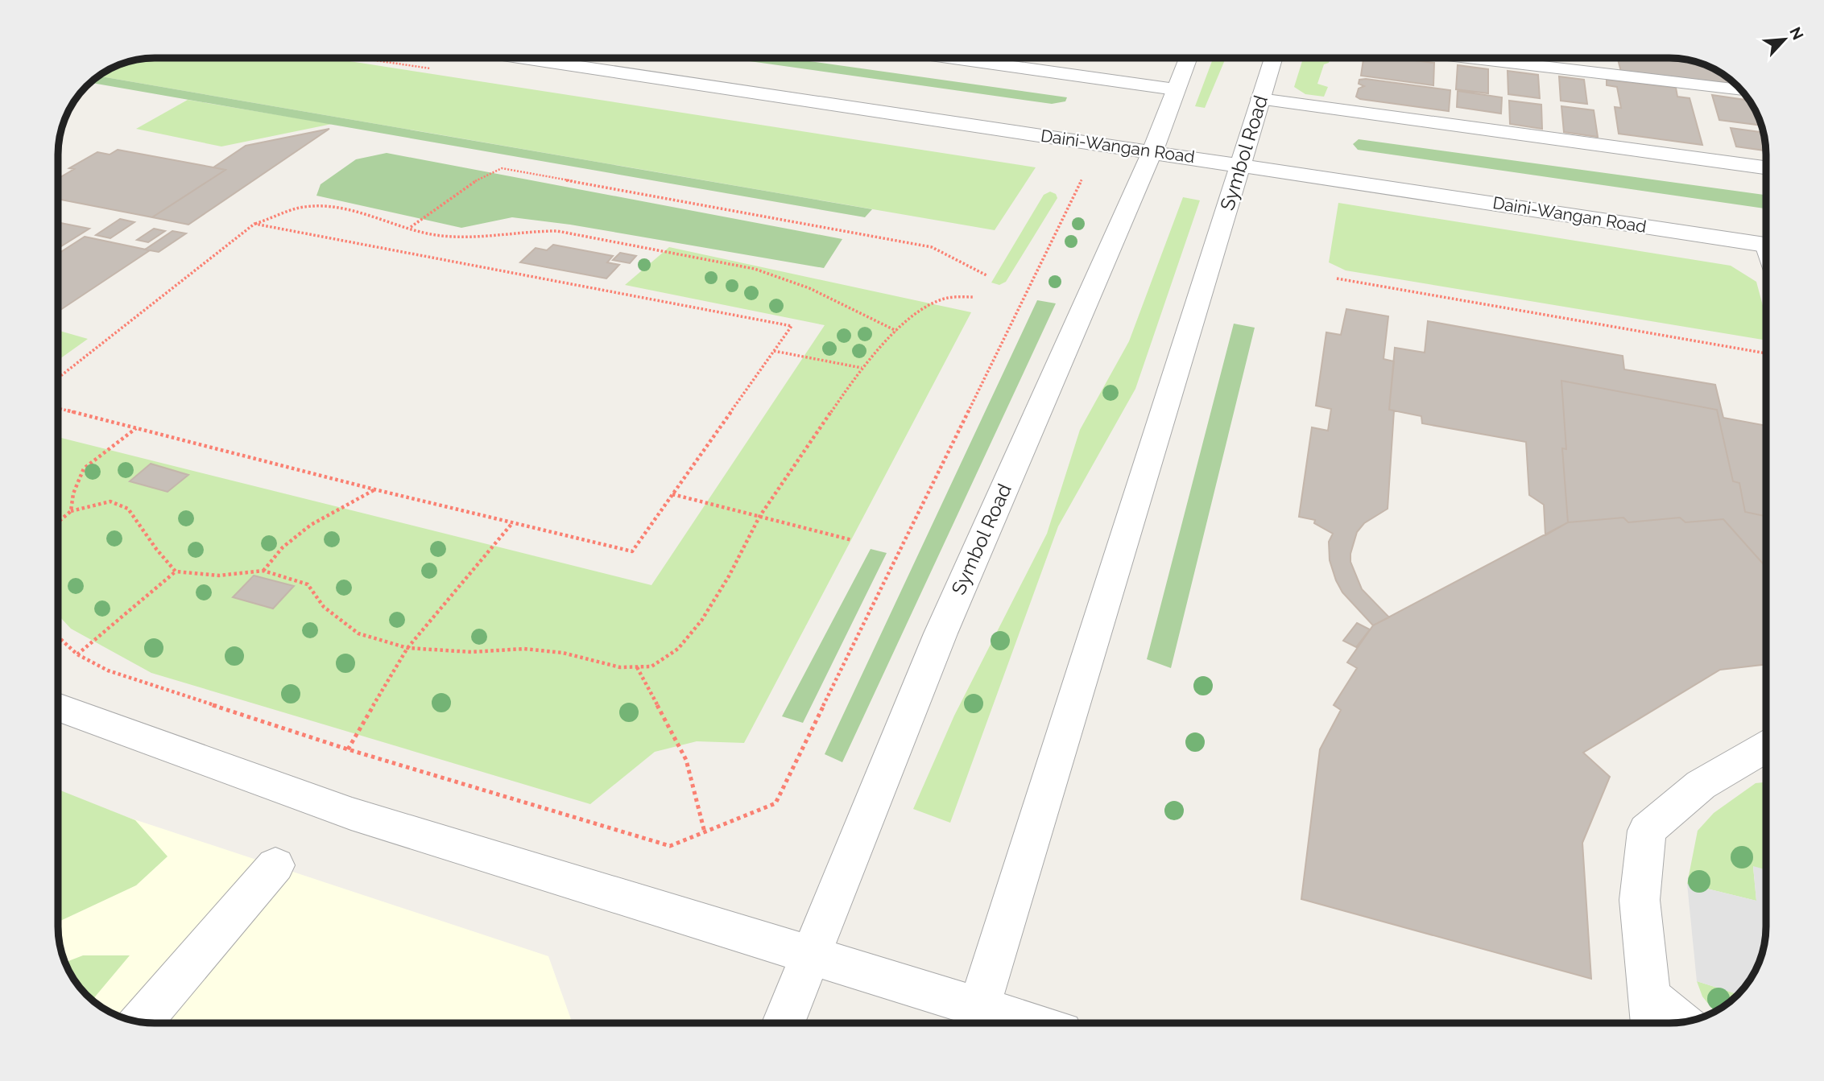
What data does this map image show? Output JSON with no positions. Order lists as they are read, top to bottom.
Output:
{
  "streets": {
    "street": ["Daini-Wangan Road", "Symbol Road"]
  },
  "crossings": [
    ["Daini-Wangan Road", "Symbol Road"]
  ],
  "north": "top right"
}
